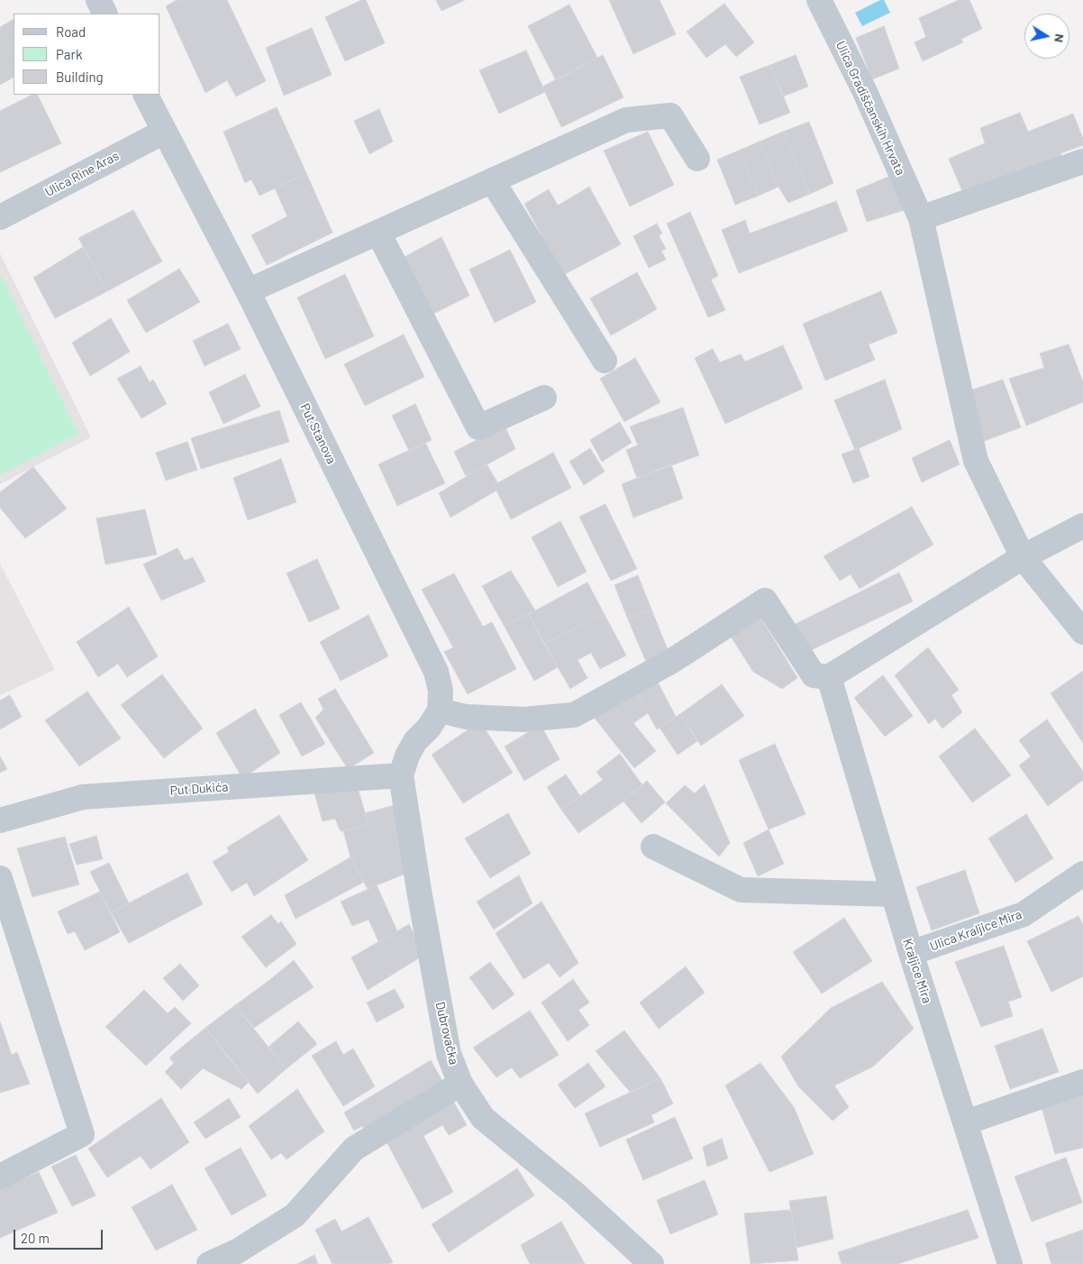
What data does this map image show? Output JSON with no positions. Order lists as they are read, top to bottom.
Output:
{
  "streets": {
    "street": [
      "Ulica Gradiščanskih Hrvata",
      "Ulica Rine Aras",
      "Put Stanova",
      "Put Dukića",
      "Ulica Kraljice Mira",
      "Kraljice Mira",
      "Dubrovačka"
    ]
  },
  "crossings": [
    ["Ulica Rine Aras", "Put Stanova"],
    ["Put Dukića", "Dubrovačka"],
    ["Ulica Kraljice Mira", "Kraljice Mira"]
  ],
  "legend": ["Road", "Park", "Building"],
  "scale_bar": "20 m",
  "north": "right"
}
